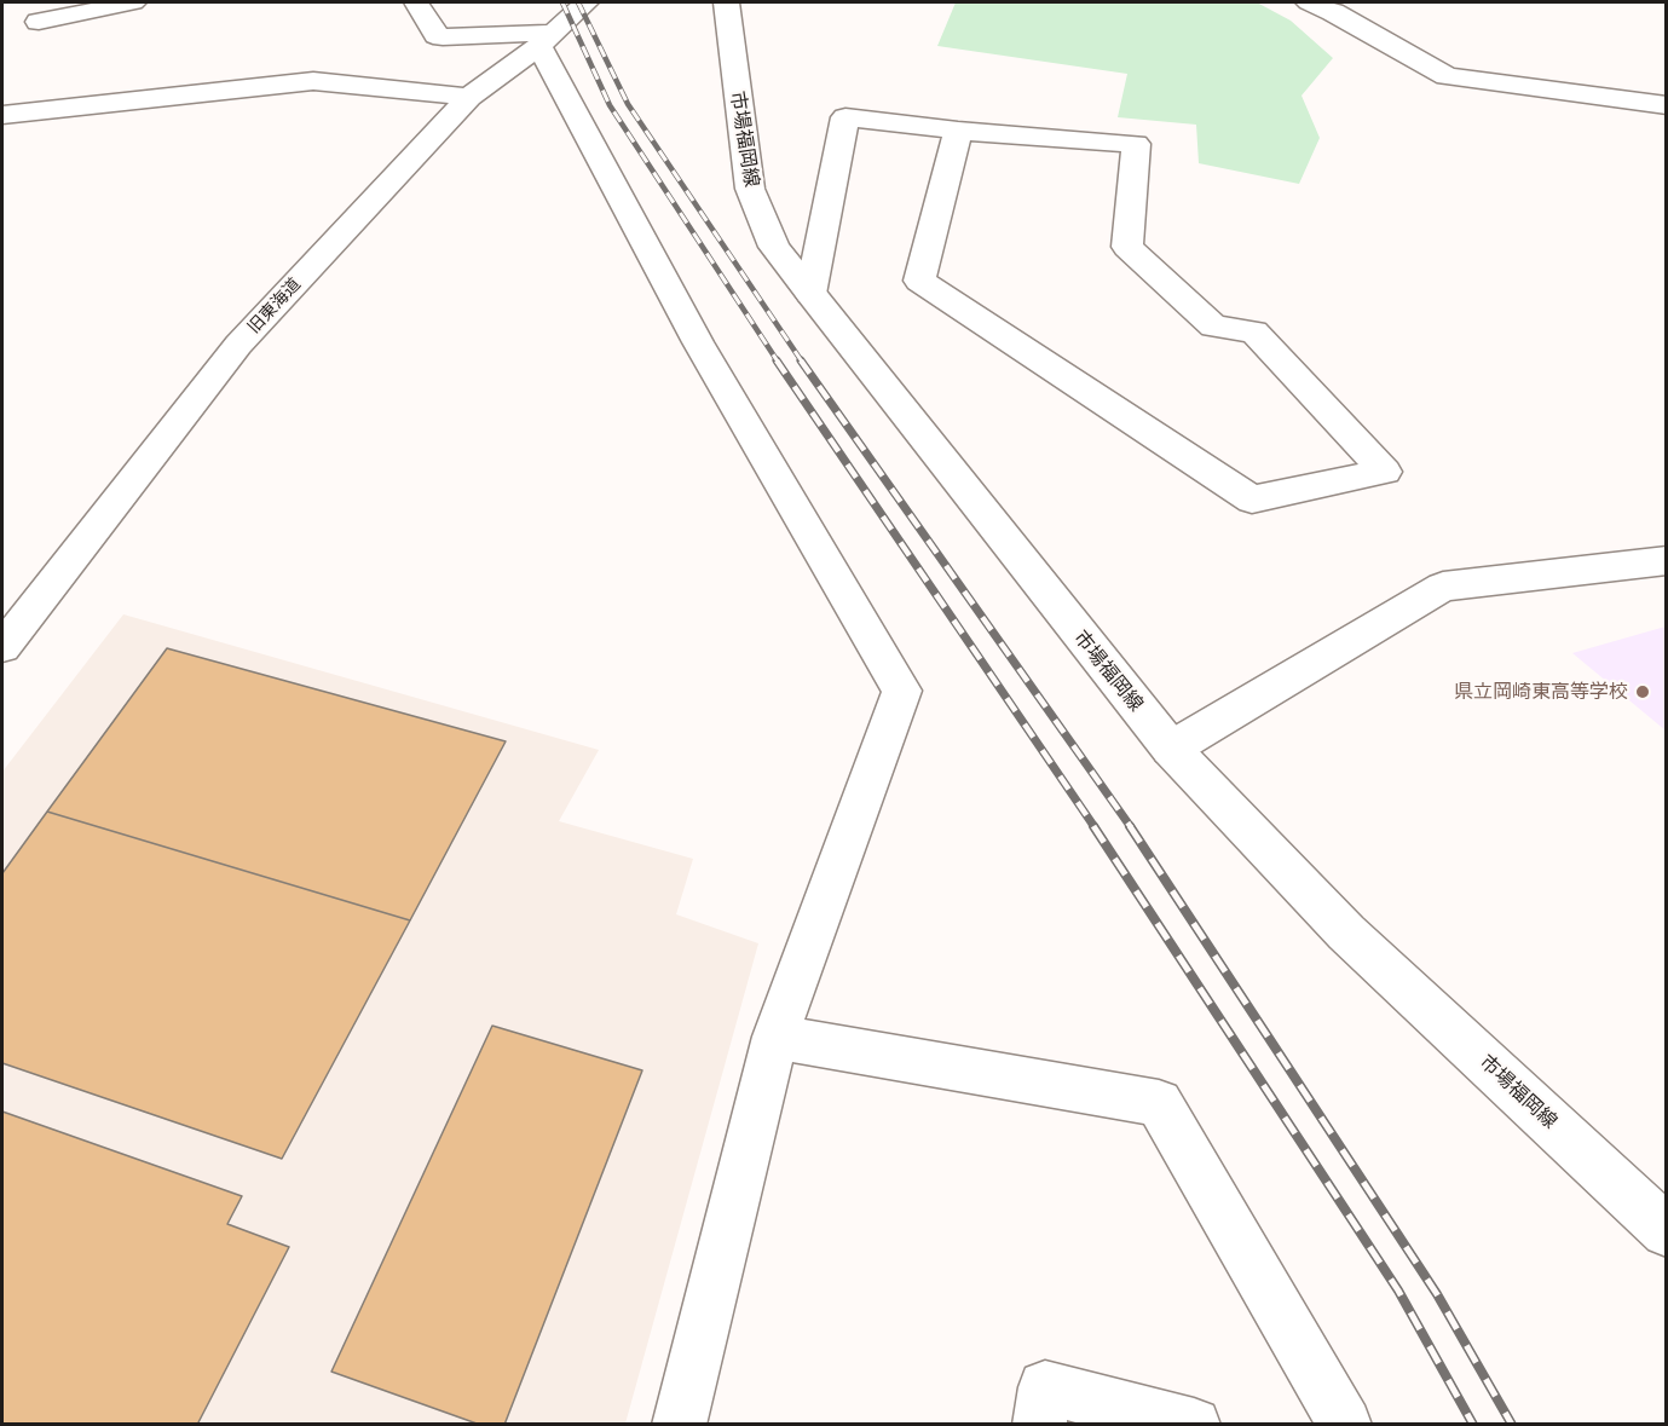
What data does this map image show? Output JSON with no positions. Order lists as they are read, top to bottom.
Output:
{
  "streets": {
    "street": ["市場福岡線", "旧東海道"]
  },
  "places": ["県立岡崎東高等学校"]
}
